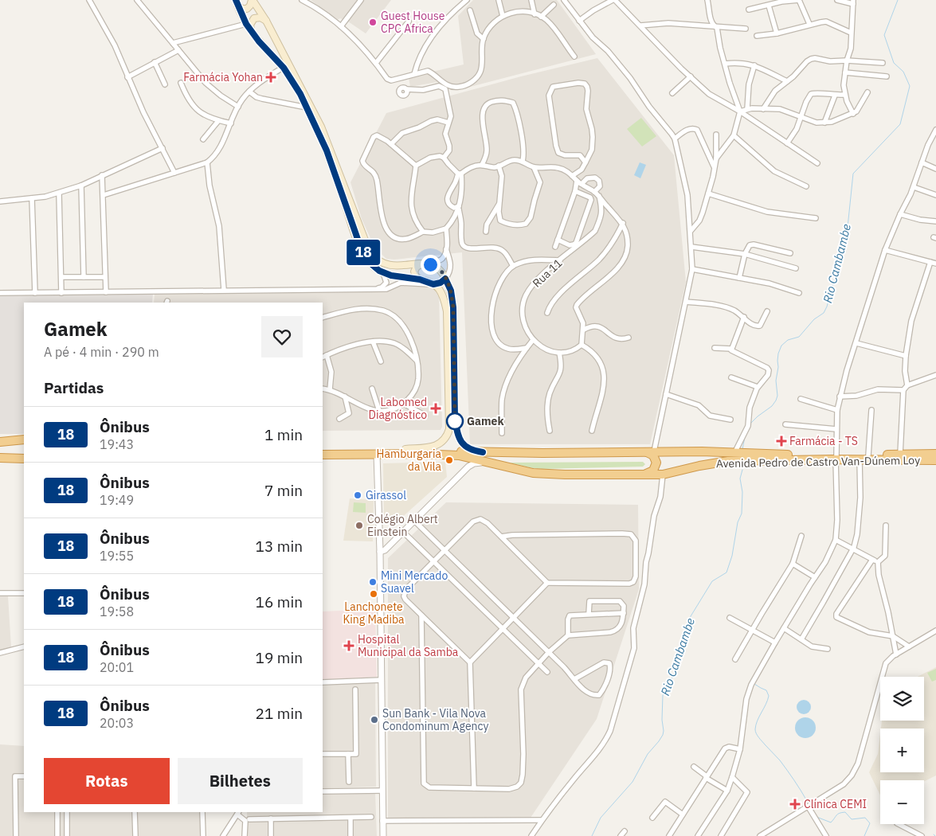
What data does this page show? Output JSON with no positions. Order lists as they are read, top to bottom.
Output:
{
  "streets": {
    "highway": ["Avenida Pedro de Castro Van-Dúnem Loy"],
    "street": ["Rua 11"]
  },
  "water": ["Rio Cambambe"],
  "places": {
    "other": [
      "Guest House CPC Africa",
      "Gamek",
      "Hamburgaria da Vila",
      "Girassol",
      "Colégio Albert Einstein",
      "Mini Mercado Suavel",
      "Lanchonete King Madiba",
      "Sun Bank - Vila Nova Condominum Agency"
    ],
    "health": [
      "Farmácia Yohan",
      "Labomed Diagnóstico",
      "Farmácia - TS",
      "Hospital Municipal da Samba",
      "Clínica CEMI"
    ]
  },
  "lines": ["bus line 18"],
  "page": {
    "on_map": "18",
    "heading": [
      ["Gamek", "A pé · 4 min · 290 m"],
      "Partidas"
    ],
    "list": [
      {
        "mark": "18",
        "name": "Ônibus",
        "note": "19:43",
        "value": "1 min"
      },
      {
        "mark": "18",
        "name": "Ônibus",
        "note": "19:49",
        "value": "7 min"
      },
      {
        "mark": "18",
        "name": "Ônibus",
        "note": "19:55",
        "value": "13 min"
      },
      {
        "mark": "18",
        "name": "Ônibus",
        "note": "19:58",
        "value": "16 min"
      },
      {
        "mark": "18",
        "name": "Ônibus",
        "note": "20:01",
        "value": "19 min"
      },
      {
        "mark": "18",
        "name": "Ônibus",
        "note": "20:03",
        "value": "21 min"
      }
    ],
    "map_buttons": ["+", "−"],
    "buttons": ["Rotas", "Bilhetes"]
  }
}
